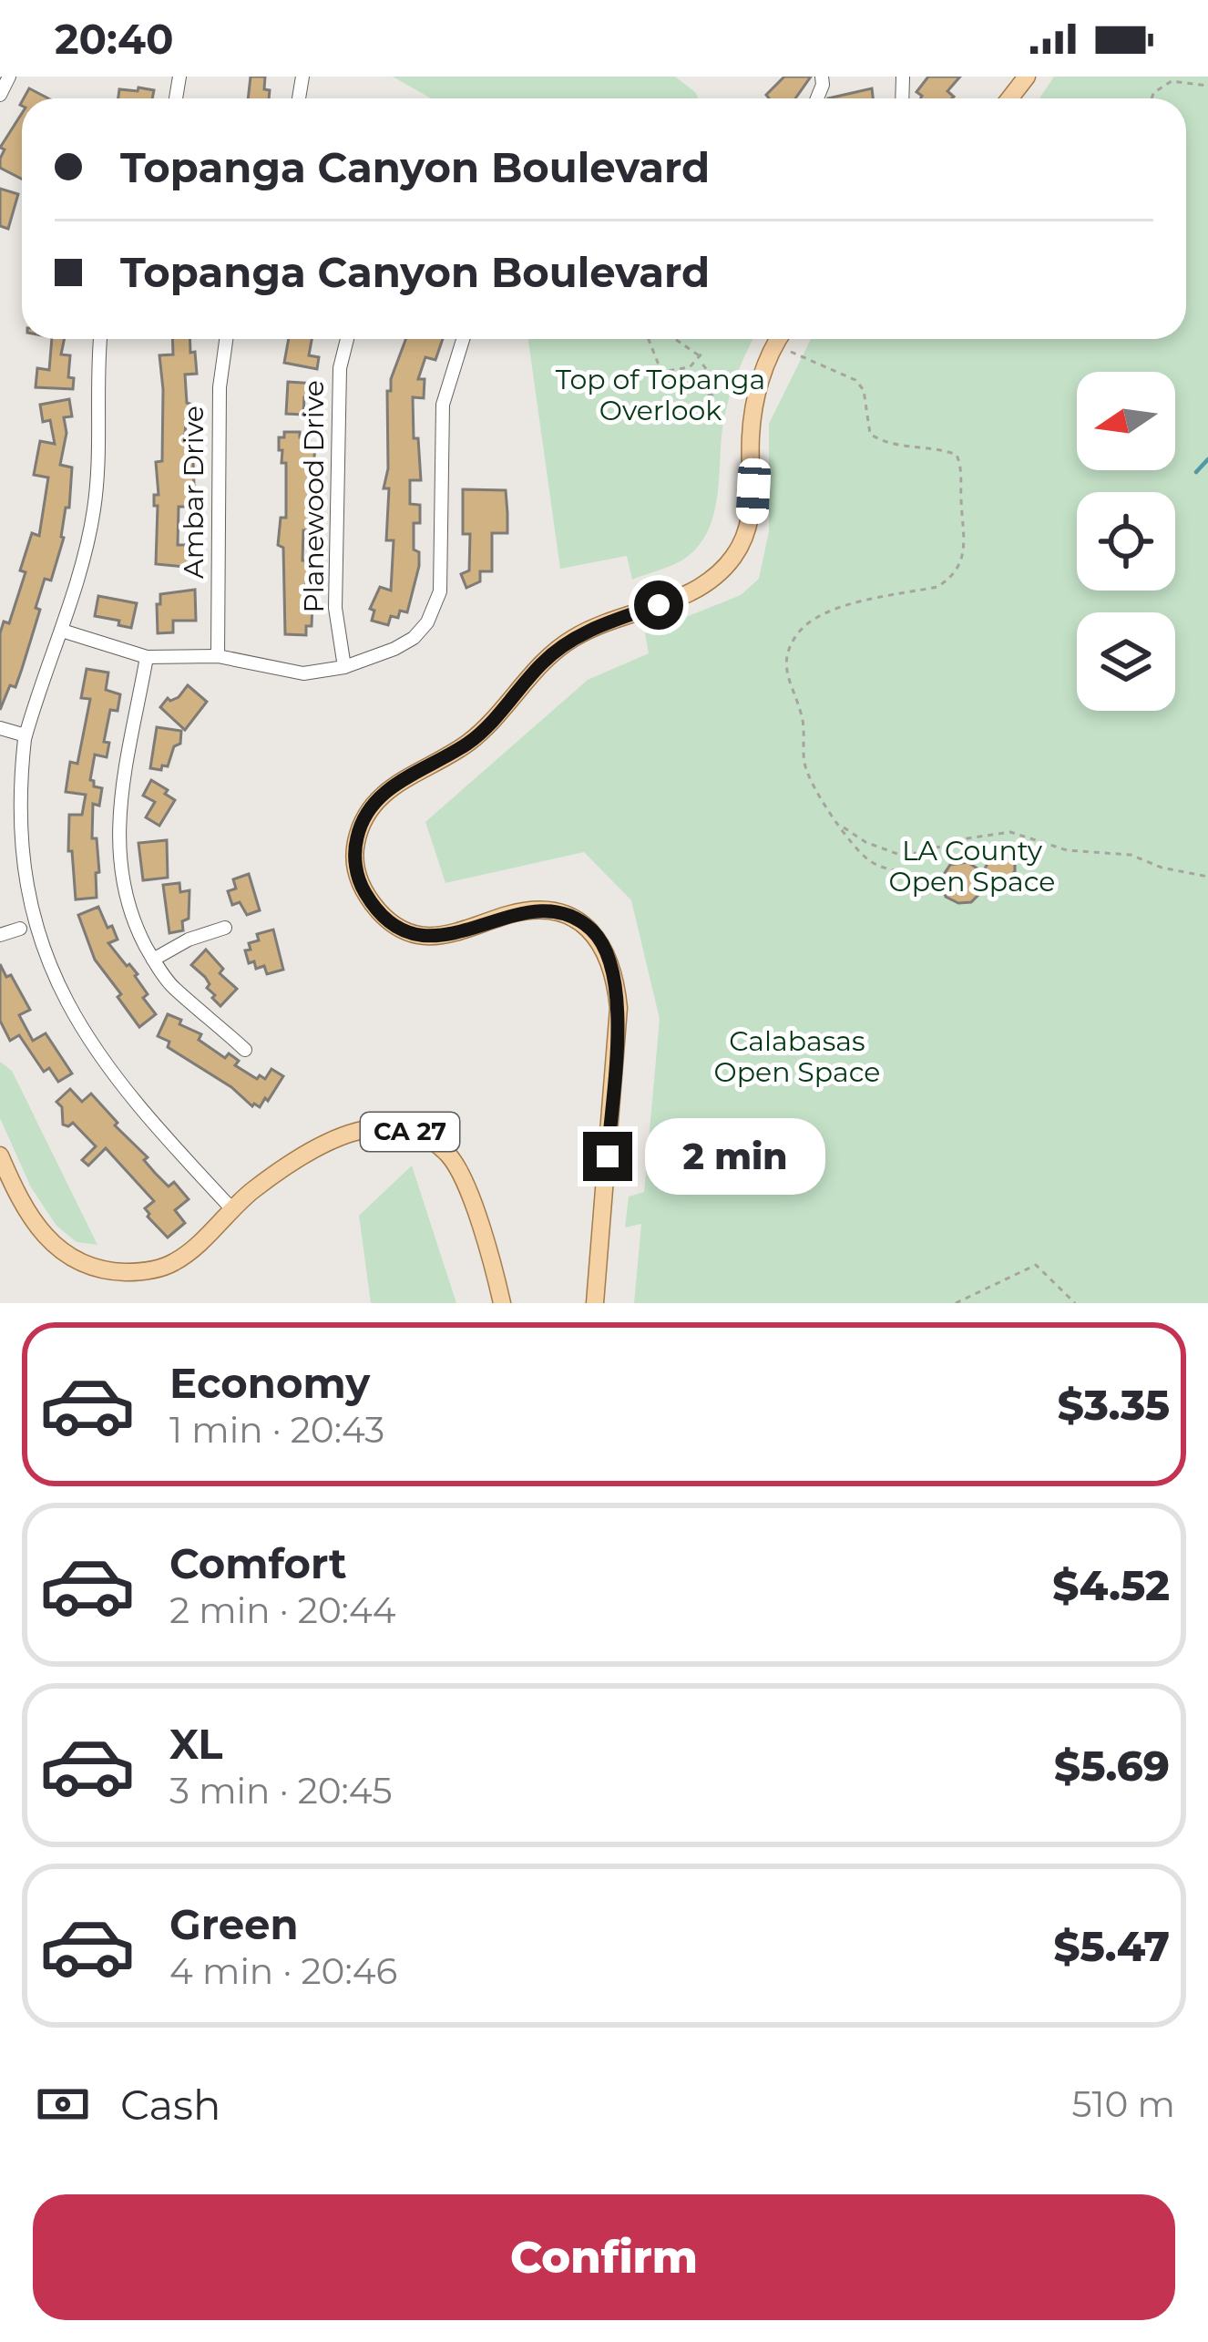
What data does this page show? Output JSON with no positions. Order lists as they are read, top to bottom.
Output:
{
  "streets": {
    "main road": ["CA 27"],
    "street": ["Ambar Drive", "Planewood Drive"]
  },
  "parks": ["Top of Topanga Overlook", "LA County Open Space", "Calabasas Open Space"],
  "north": "left",
  "page": {
    "status": "20:40",
    "banner": ["Topanga Canyon Boulevard", "Topanga Canyon Boulevard"],
    "bubble": "2 min",
    "list": [
      {
        "name": "Economy",
        "note": "1 min · 20:43",
        "value": "$3.35"
      },
      {
        "name": "Comfort",
        "note": "2 min · 20:44",
        "value": "$4.52"
      },
      {
        "name": "XL",
        "note": "3 min · 20:45",
        "value": "$5.69"
      },
      {
        "name": "Green",
        "note": "4 min · 20:46",
        "value": "$5.47"
      }
    ],
    "pay": ["Cash", "510 m"],
    "buttons": "Confirm"
  }
}
